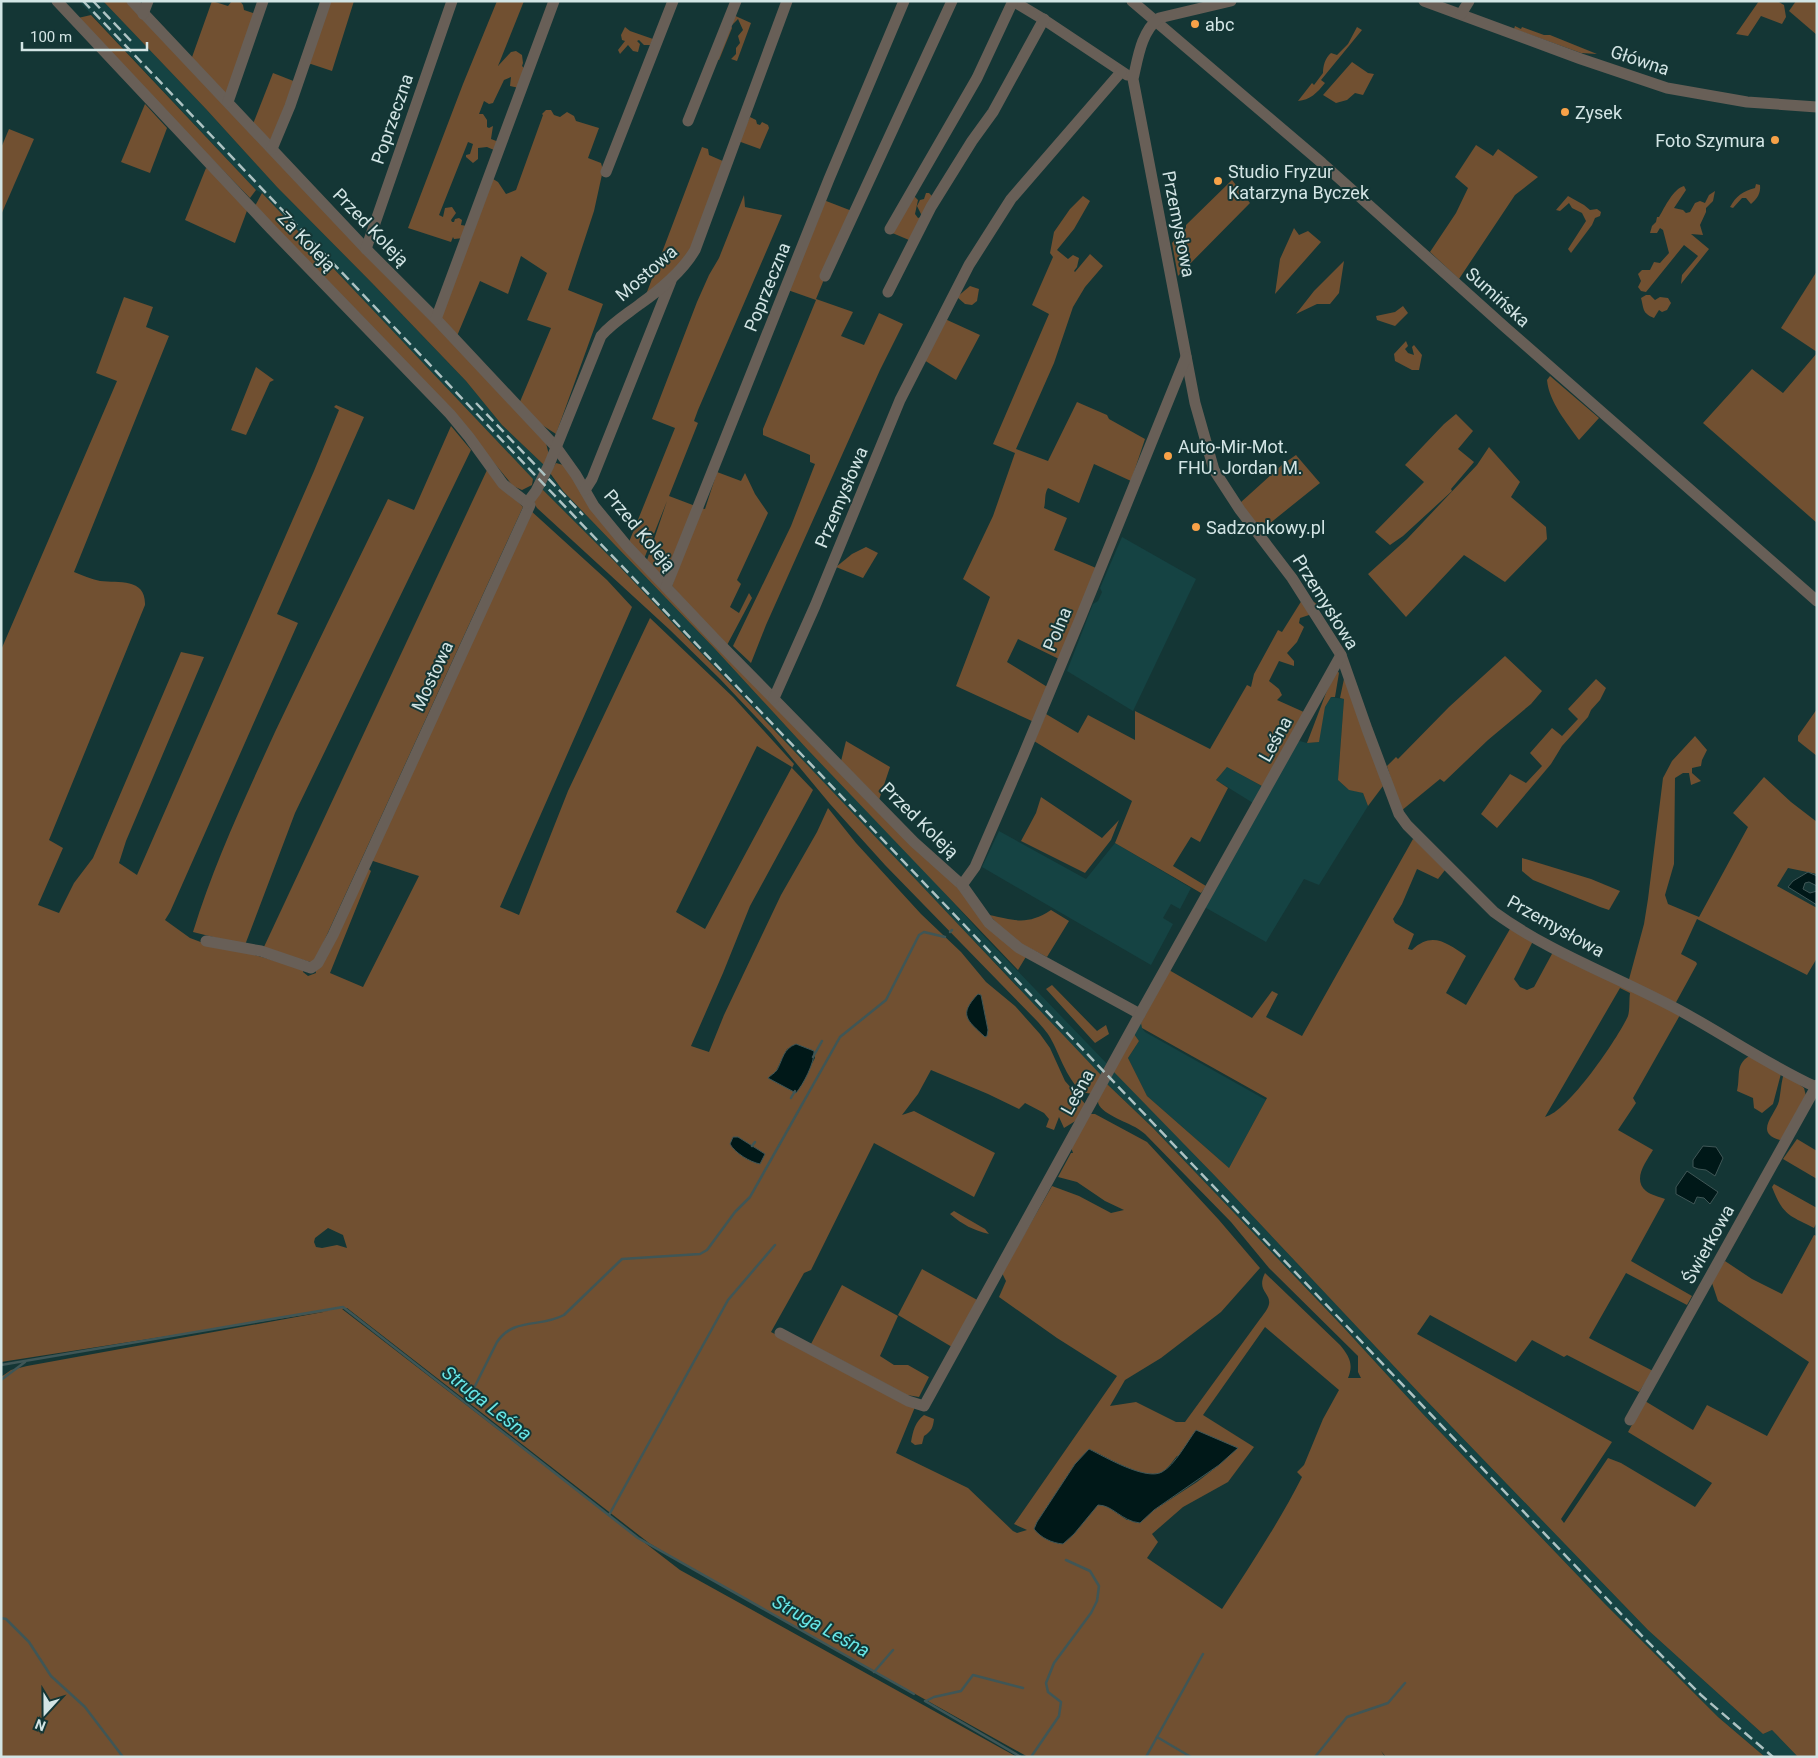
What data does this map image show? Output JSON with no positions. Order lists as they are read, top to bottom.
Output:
{
  "streets": {
    "street": [
      "Główna",
      "Poprzeczna",
      "Przemysłowa",
      "Przed Koleją",
      "Za Koleją",
      "Mostowa",
      "Sumińska",
      "Polna",
      "Leśna",
      "Świerkowa"
    ]
  },
  "crossings": [
    ["Poprzeczna", "Przed Koleją"],
    ["Przemysłowa", "Przed Koleją"],
    ["Przemysłowa", "Sumińska"],
    ["Przemysłowa", "Polna"],
    ["Przemysłowa", "Leśna"],
    ["Przemysłowa", "Świerkowa"],
    ["Przed Koleją", "Mostowa"],
    ["Przed Koleją", "Polna"],
    ["Przed Koleją", "Leśna"],
    ["Za Koleją", "Mostowa"]
  ],
  "water": ["Struga Leśna"],
  "places": [
    "abc",
    "Zysek",
    "Foto Szymura",
    "Studio Fryzur Katarzyna Byczek",
    "Auto-Mir-Mot. FHU. Jordan M.",
    "Sadzonkowy.pl"
  ],
  "scale_bar": "100 m",
  "north": "bottom"
}
